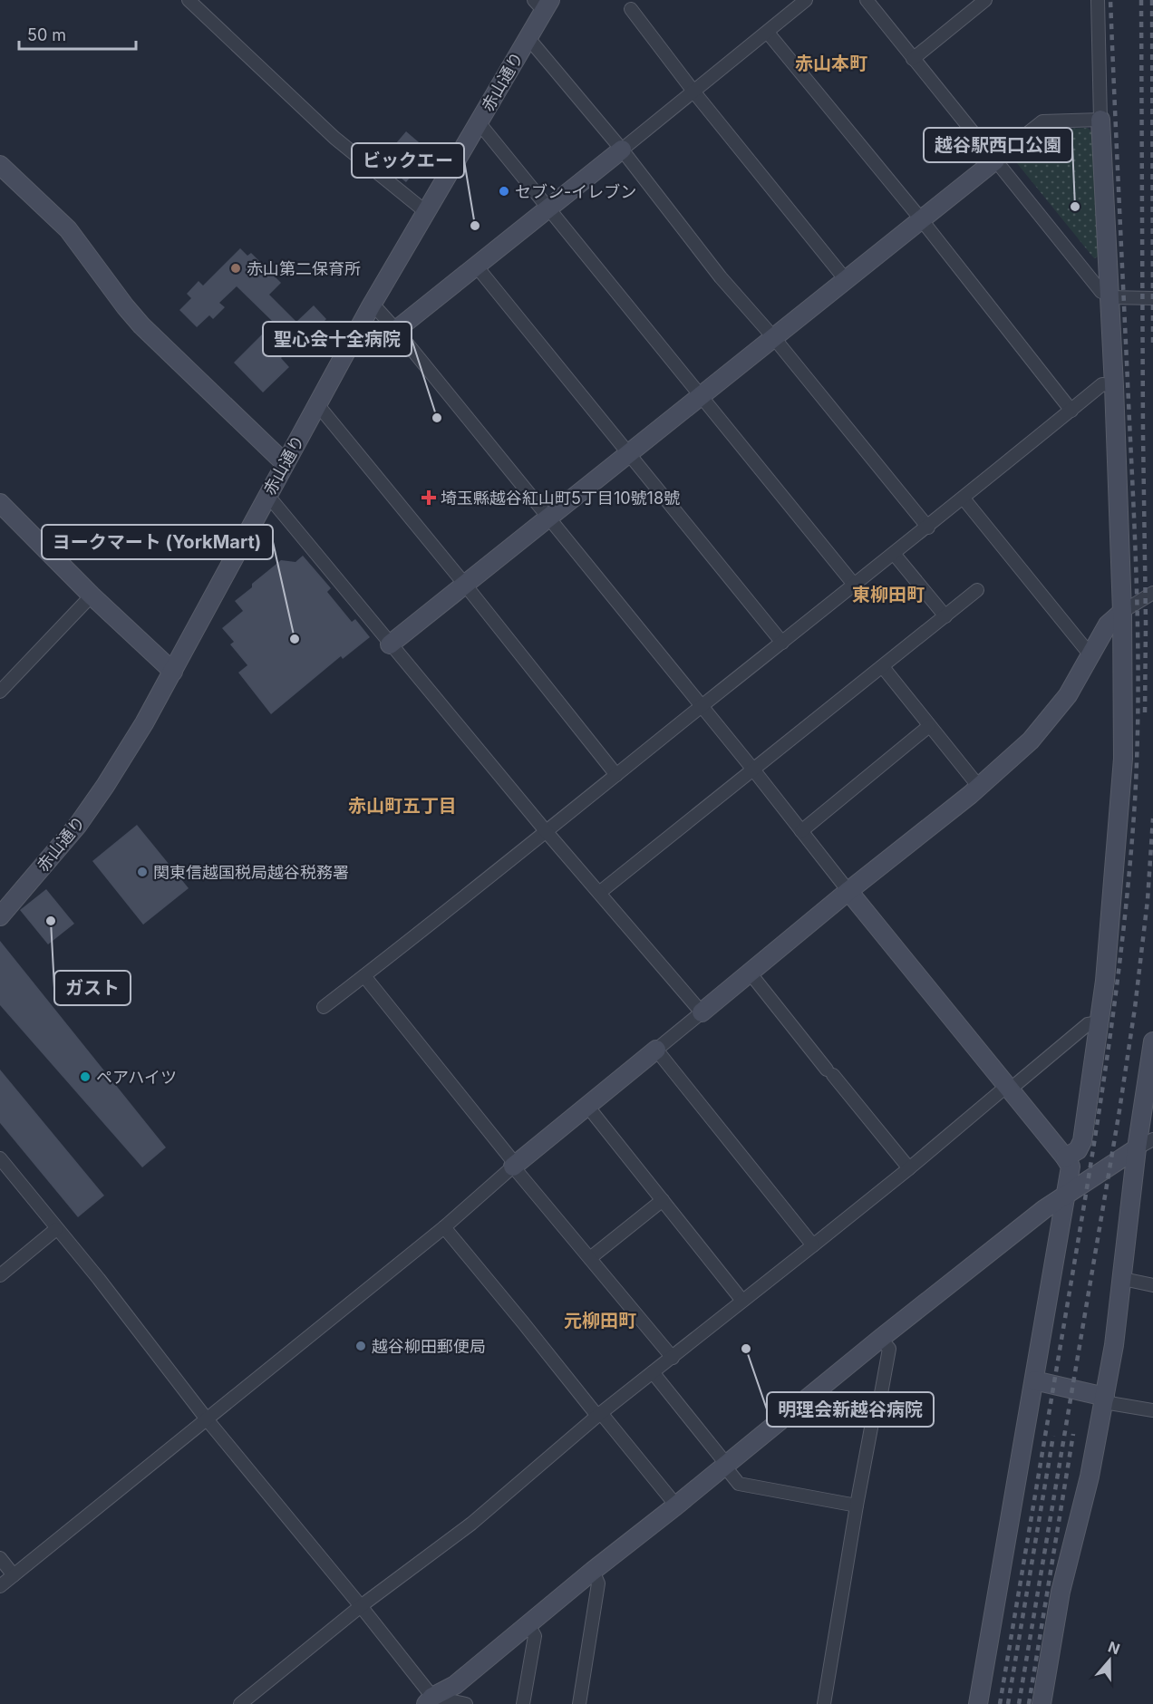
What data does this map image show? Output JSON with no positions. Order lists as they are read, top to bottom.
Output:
{
  "streets": {
    "street": ["赤山通り"]
  },
  "districts": [
    "赤山本町",
    "東柳田町",
    "赤山町五丁目",
    "元柳田町"
  ],
  "places": {
    "other": [
      "セブン-イレブン",
      "越谷駅西口公園",
      "ビックエー",
      "赤山第二保育所",
      "聖心会十全病院",
      "ヨークマート (YorkMart)",
      "関東信越国税局越谷税務署",
      "ガスト",
      "ペアハイツ",
      "越谷柳田郵便局",
      "明理会新越谷病院"
    ],
    "health": ["埼玉縣越谷紅山町5丁目10號18號"]
  },
  "scale_bar": "50 m",
  "north": "top"
}
